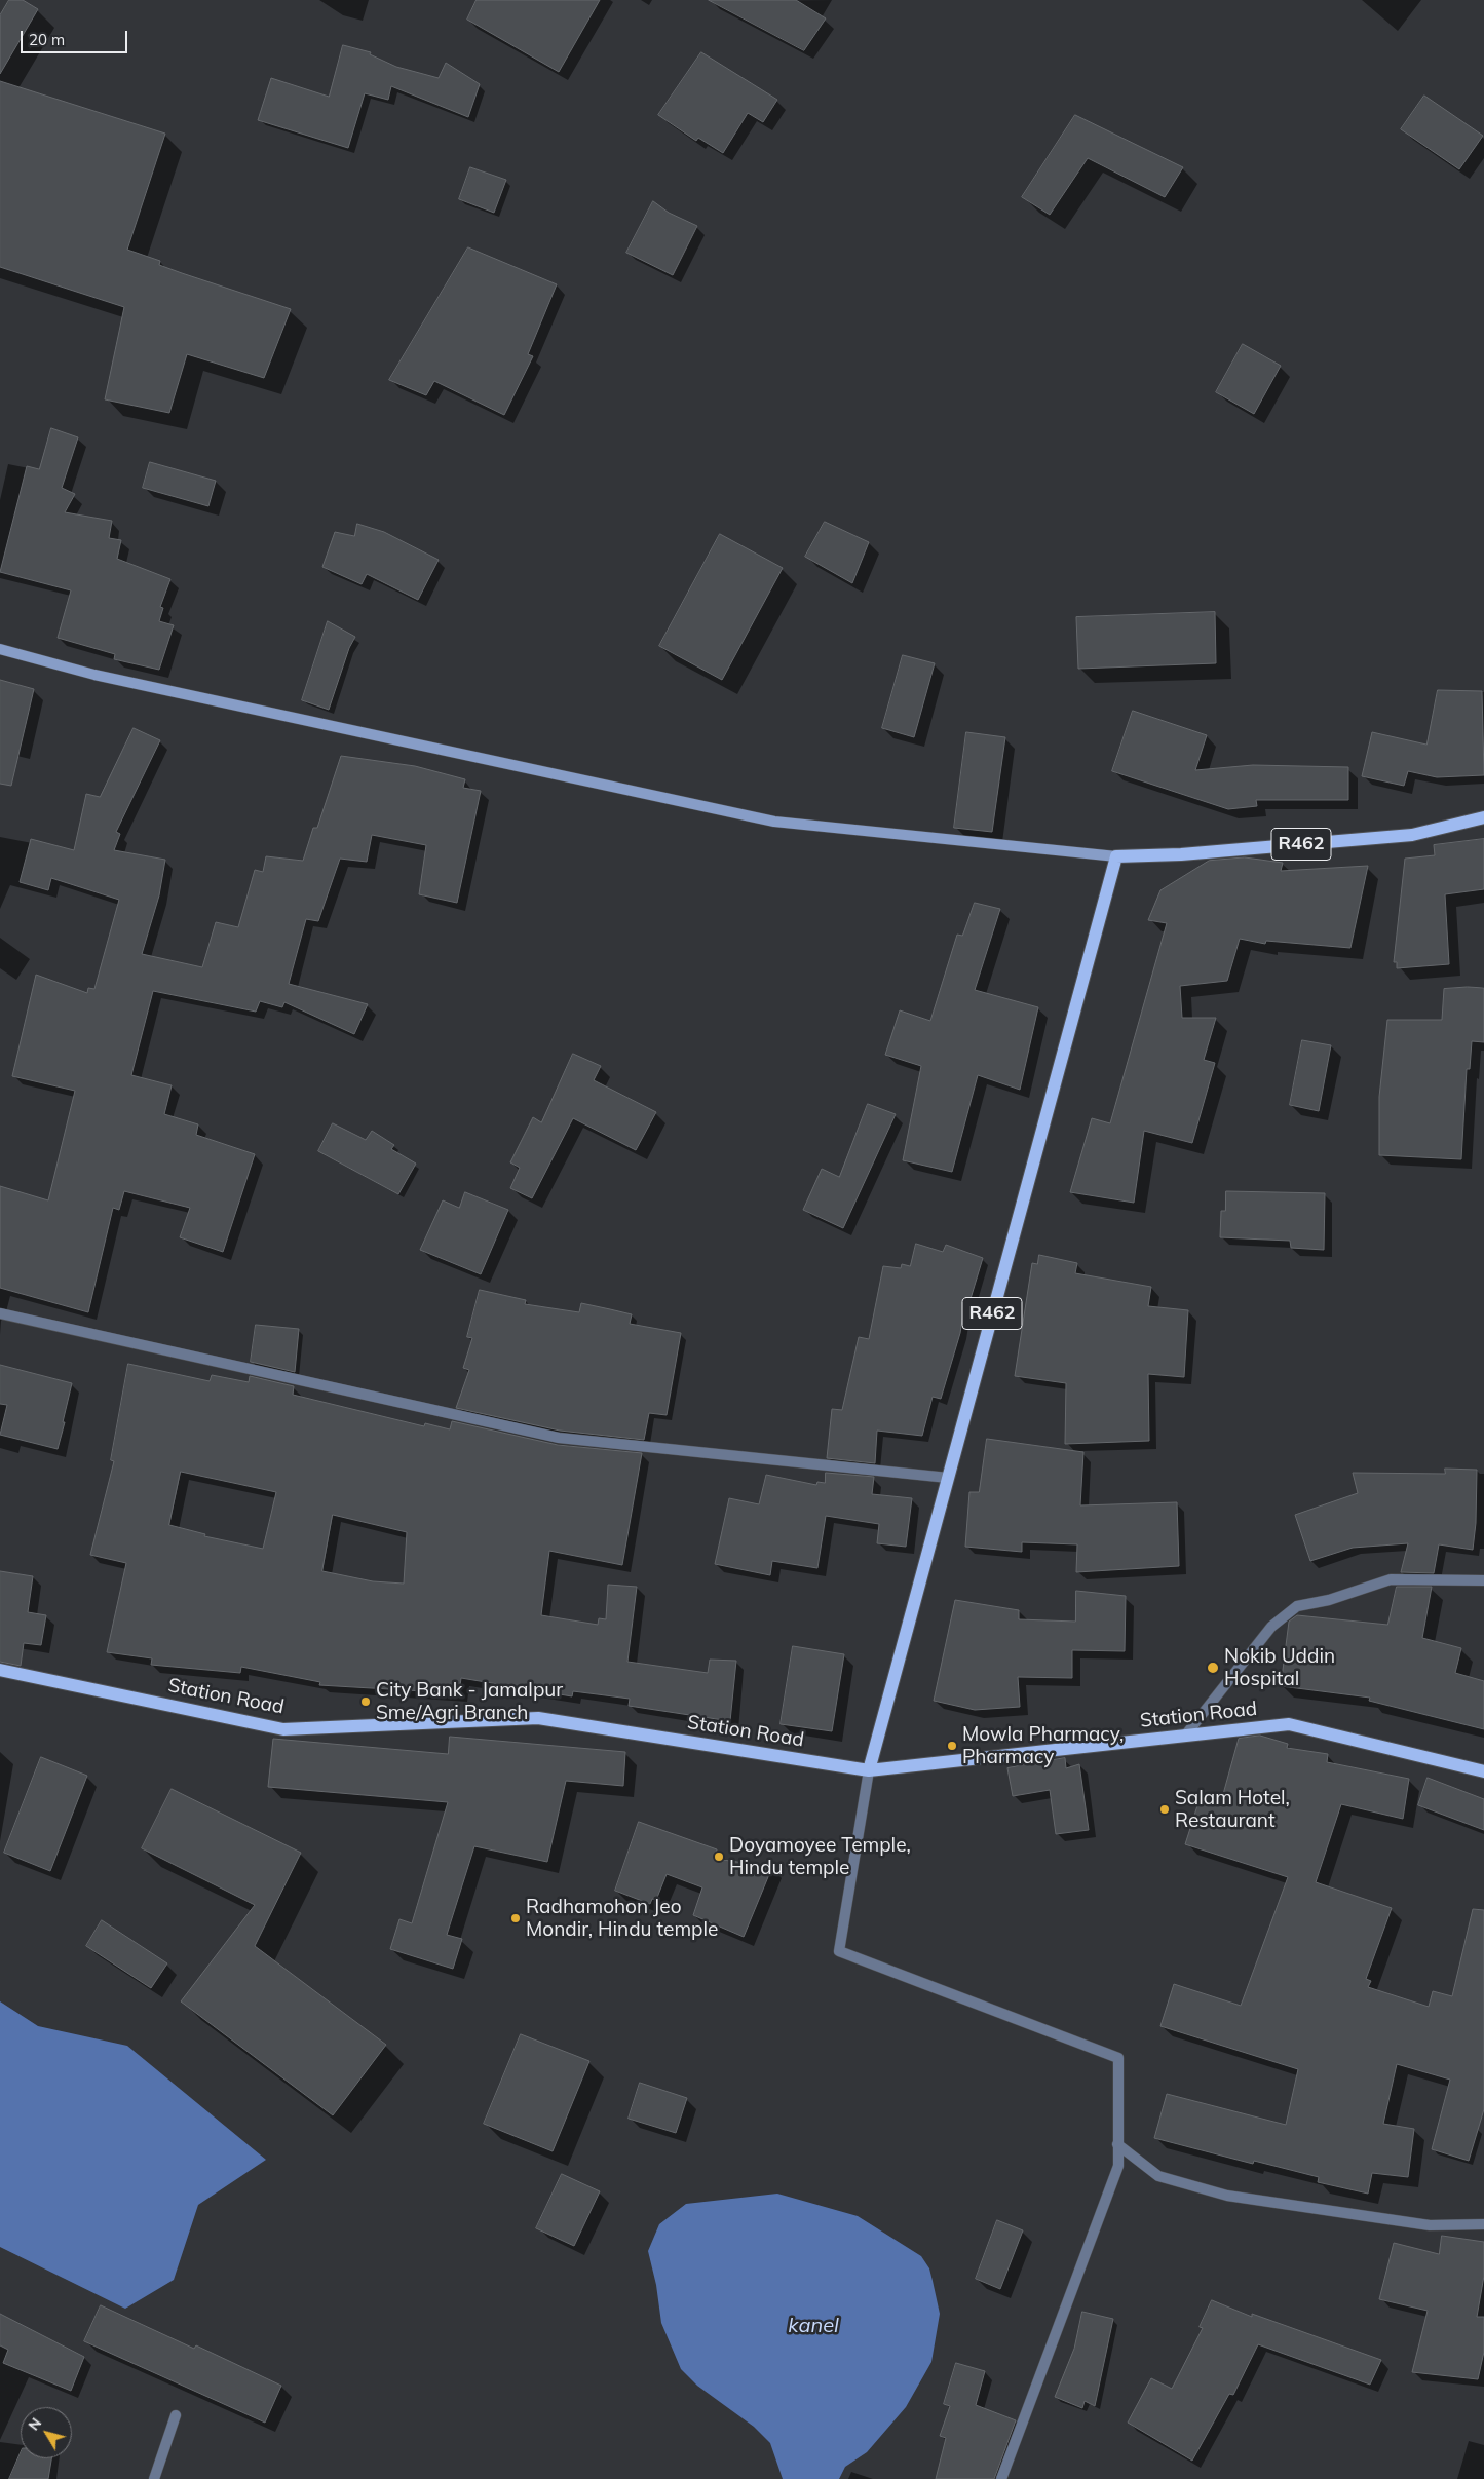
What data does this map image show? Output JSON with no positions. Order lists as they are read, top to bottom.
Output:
{
  "streets": {
    "main road": ["R462", "Station Road"]
  },
  "crossings": [
    ["R462", "Station Road"]
  ],
  "water": ["kanel"],
  "places": [
    "Nokib Uddin Hospital",
    "City Bank - Jamalpur Sme/Agri Branch",
    "Mowla Pharmacy, Pharmacy",
    "Salam Hotel, Restaurant",
    "Doyamoyee Temple, Hindu temple",
    "Radhamohon Jeo Mondir, Hindu temple"
  ],
  "scale_bar": "20 m",
  "north": "top left"
}
